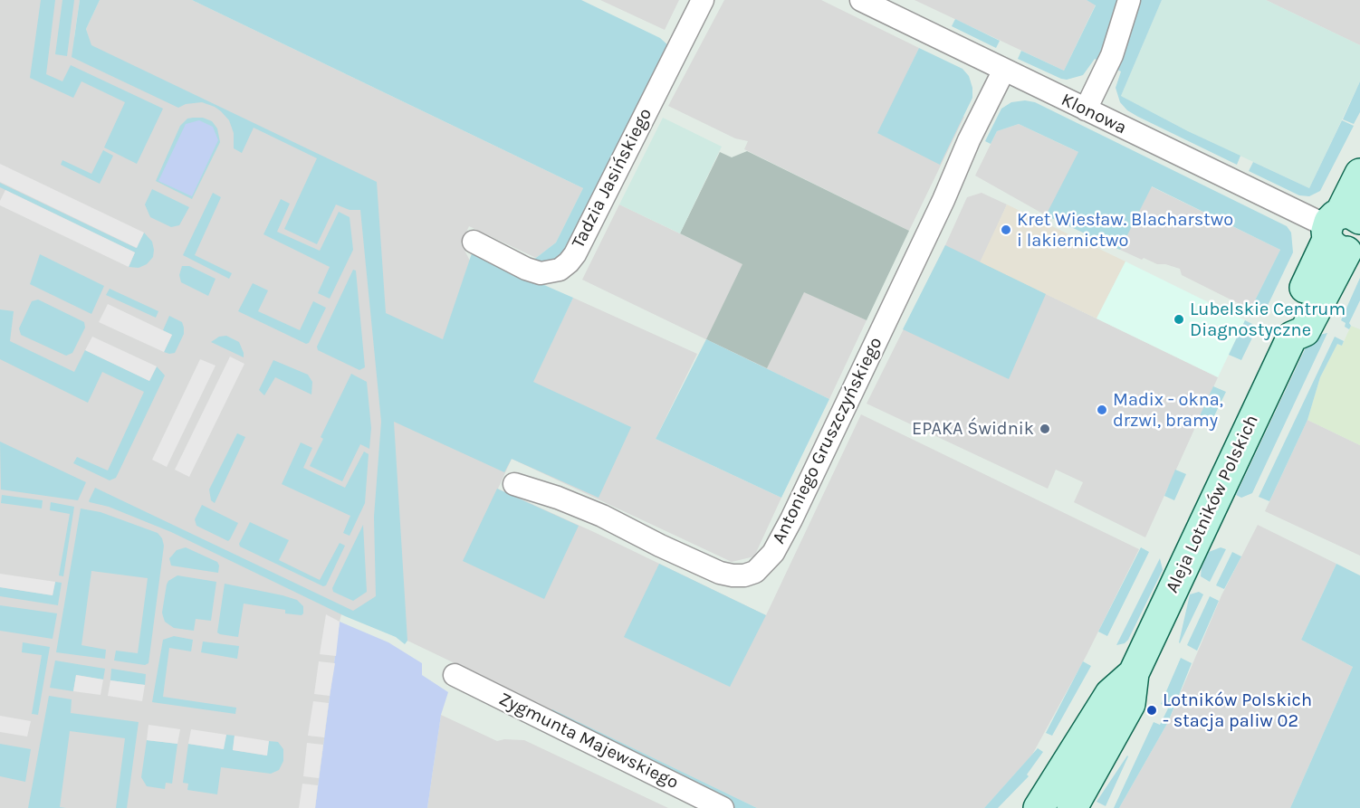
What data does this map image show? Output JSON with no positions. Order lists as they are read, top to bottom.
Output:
{
  "streets": {
    "street": [
      "Klonowa",
      "Tadzia Jasińskiego",
      "Antoniego Gruszczyńskiego",
      "Aleja Lotników Polskich",
      "Zygmunta Majewskiego"
    ]
  },
  "crossings": [
    ["Klonowa", "Antoniego Gruszczyńskiego"],
    ["Klonowa", "Aleja Lotników Polskich"]
  ],
  "places": [
    "Kret Wiesław. Blacharstwo i lakiernictwo",
    "Lubelskie Centrum Diagnostyczne",
    "Madix - okna, drzwi, bramy",
    "EPAKA Świdnik",
    "Lotników Polskich - stacja paliw 02"
  ]
}
